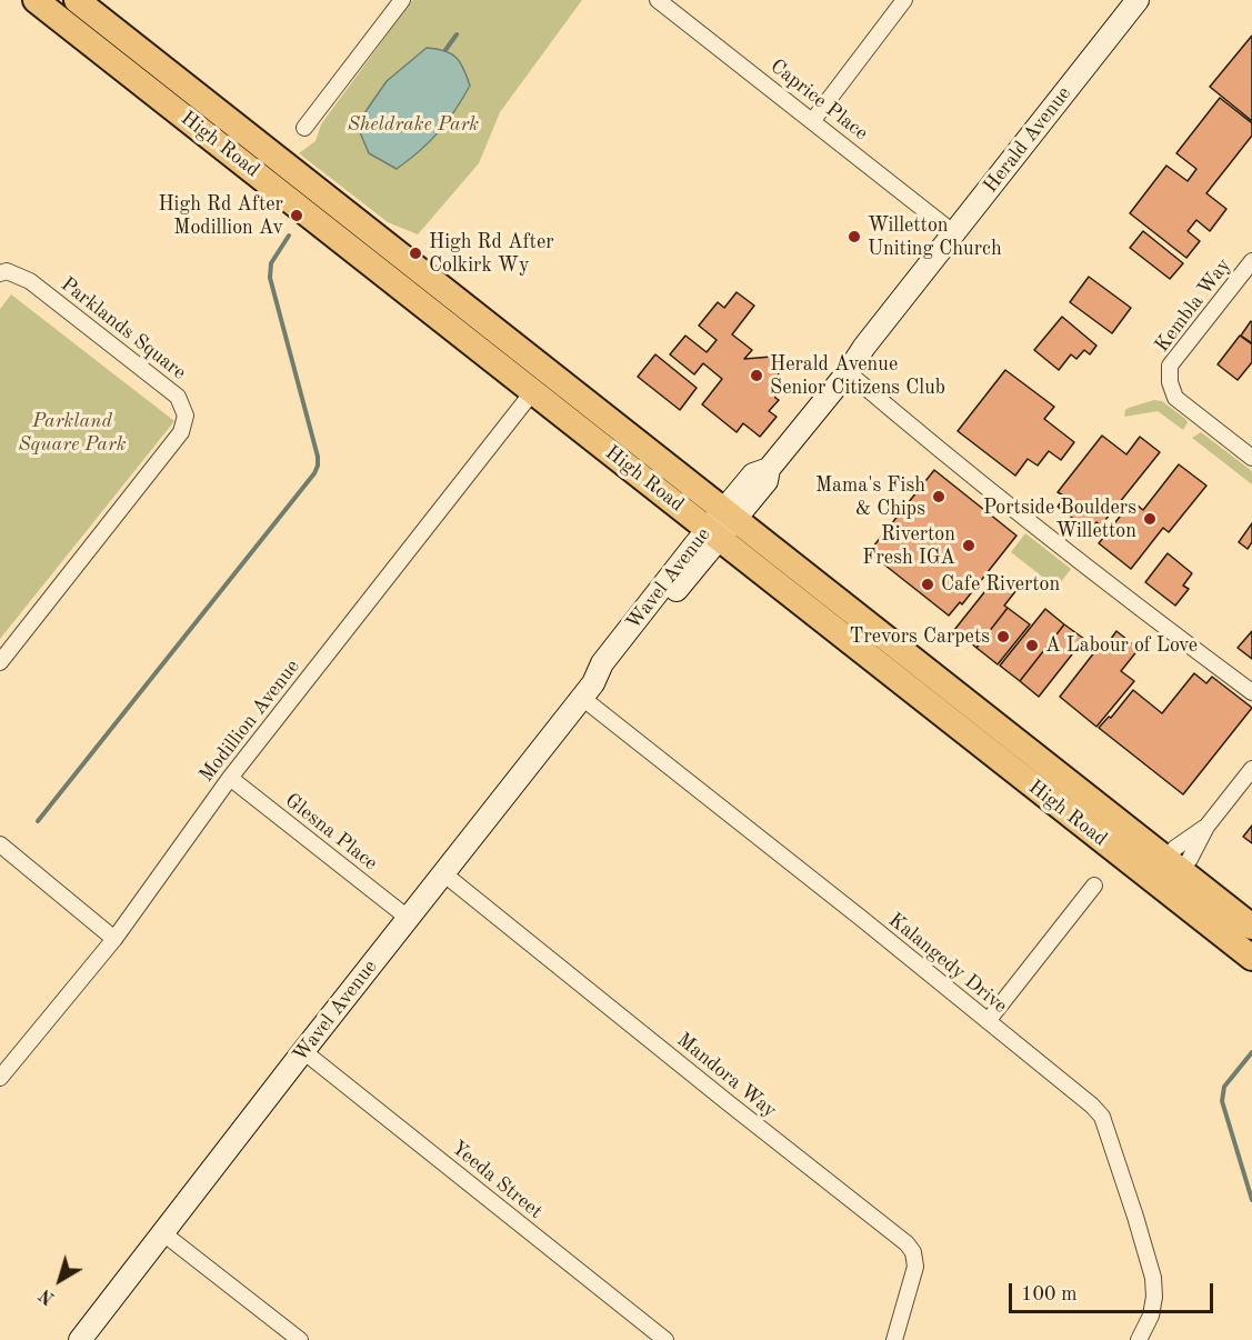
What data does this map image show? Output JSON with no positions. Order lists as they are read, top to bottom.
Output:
{
  "streets": {
    "main road": ["High Road"],
    "street": [
      "Caprice Place",
      "Herald Avenue",
      "Kembla Way",
      "Parklands Square",
      "Wavel Avenue",
      "Modillion Avenue",
      "Glesna Place",
      "Kalangedy Drive",
      "Mandora Way",
      "Yeeda Street"
    ]
  },
  "crossings": [
    ["Caprice Place", "Herald Avenue"],
    ["Herald Avenue", "High Road"],
    ["Herald Avenue", "Wavel Avenue"],
    ["High Road", "Wavel Avenue"],
    ["High Road", "Modillion Avenue"],
    ["Wavel Avenue", "Glesna Place"],
    ["Wavel Avenue", "Kalangedy Drive"],
    ["Wavel Avenue", "Mandora Way"],
    ["Wavel Avenue", "Yeeda Street"],
    ["Modillion Avenue", "Glesna Place"]
  ],
  "parks": ["Sheldrake Park", "Parkland Square Park"],
  "places": [
    "High Rd After Modillion Av",
    "Willetton Uniting Church",
    "High Rd After Colkirk Wy",
    "Herald Avenue Senior Citizens Club",
    "Mama's Fish & Chips",
    "Portside Boulders Willetton",
    "Riverton Fresh IGA",
    "Cafe Riverton",
    "Trevors Carpets",
    "A Labour of Love"
  ],
  "scale_bar": "100 m",
  "north": "bottom left"
}
